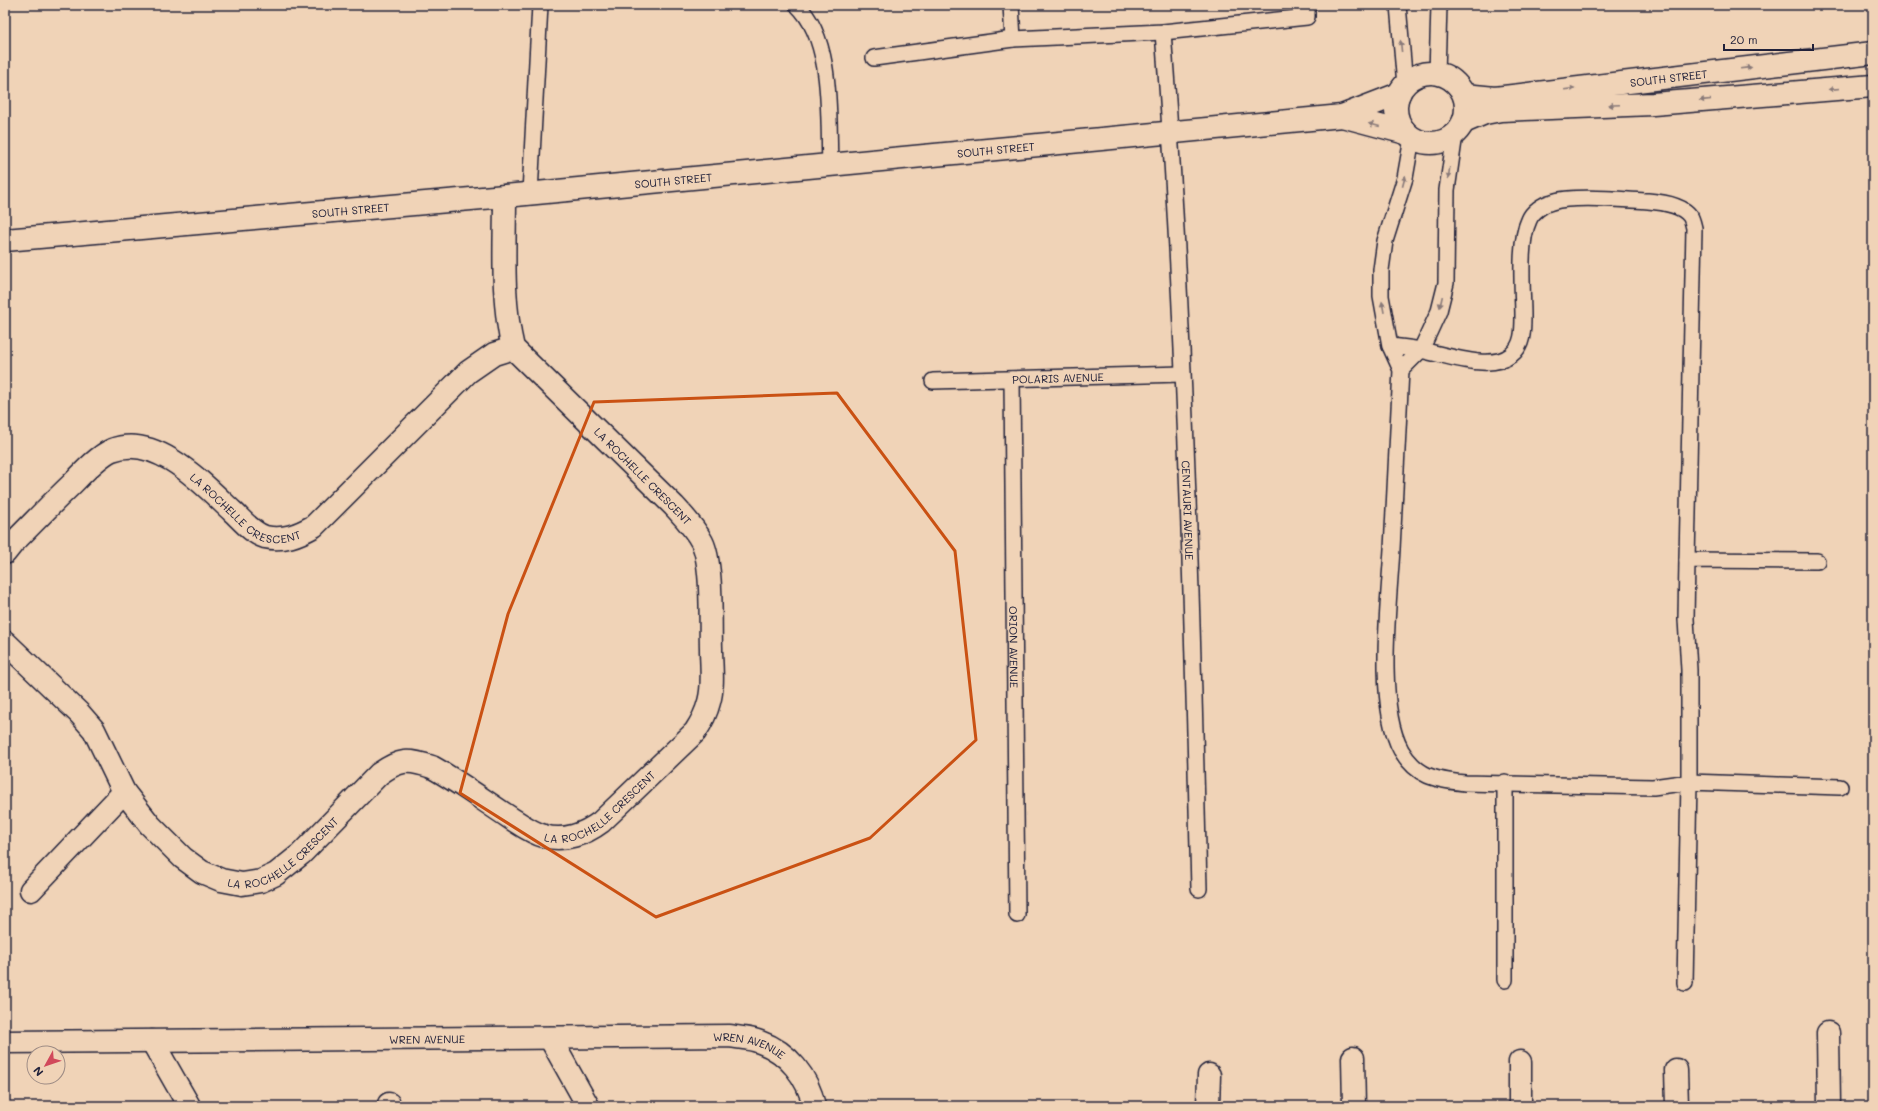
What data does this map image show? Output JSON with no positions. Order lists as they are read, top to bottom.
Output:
{
  "streets": {
    "street": ["SOUTH STREET", "LA ROCHELLE CRESCENT", "WREN AVENUE"],
    "lane": ["POLARIS AVENUE", "CENTAURI AVENUE", "ORION AVENUE"]
  },
  "crossings": [
    ["SOUTH STREET", "CENTAURI AVENUE"],
    ["POLARIS AVENUE", "CENTAURI AVENUE"],
    ["POLARIS AVENUE", "ORION AVENUE"]
  ],
  "scale_bar": "20 m",
  "north": "bottom left"
}
